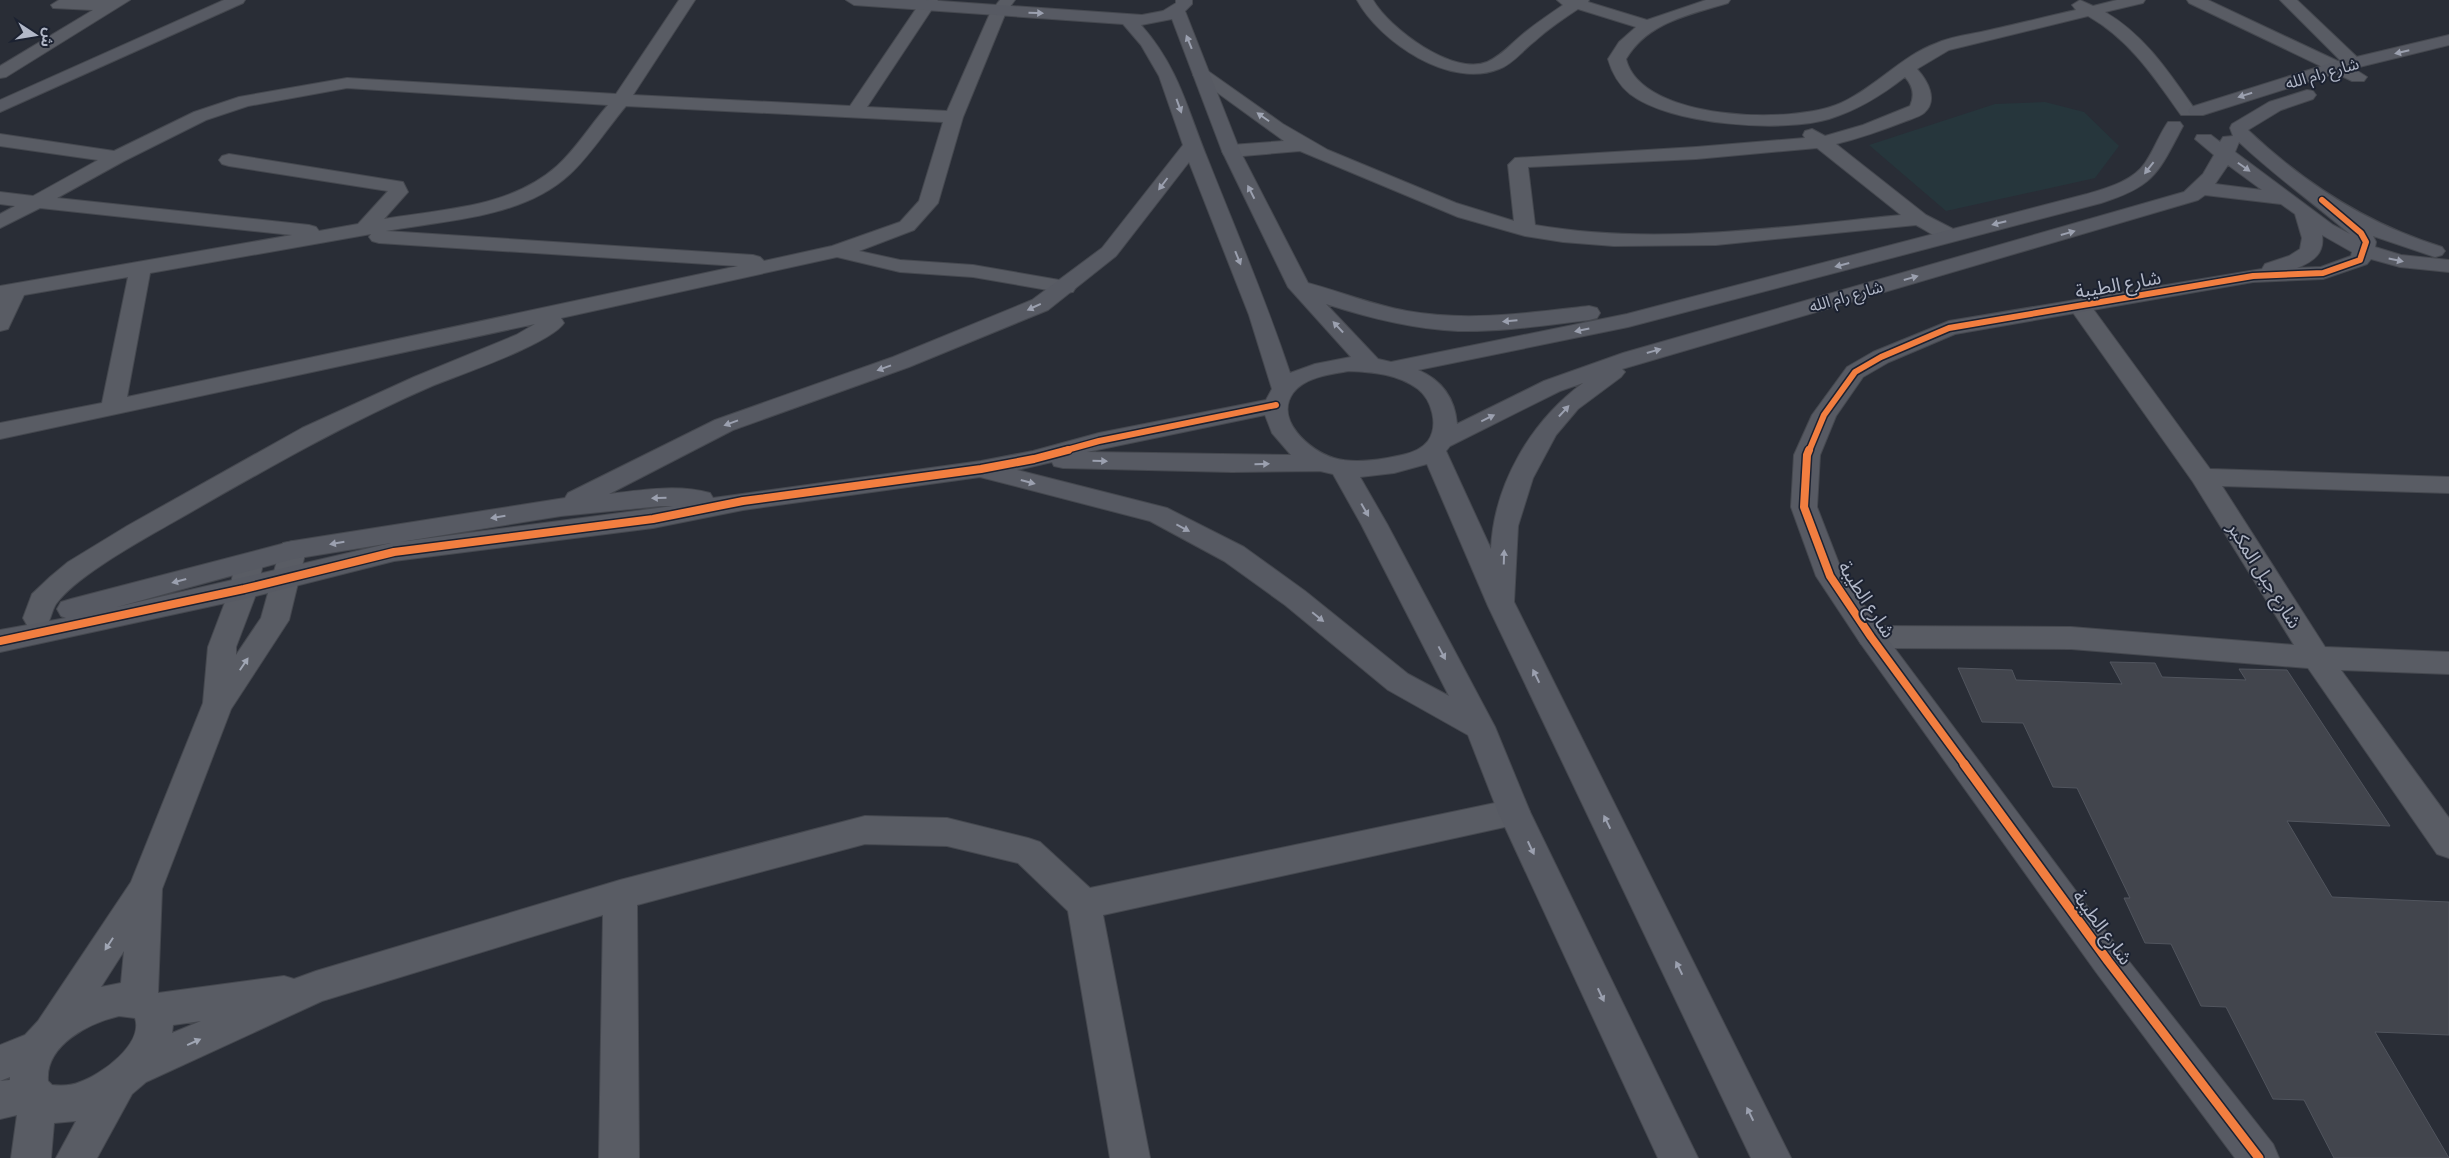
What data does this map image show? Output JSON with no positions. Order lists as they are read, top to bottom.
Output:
{
  "streets": {
    "street": ["شارع رام الله", "شارع الطيبة", "شارع جبل المكبر"]
  },
  "crossings": [
    ["شارع الطيبة", "شارع جبل المكبر"]
  ],
  "north": "right"
}
